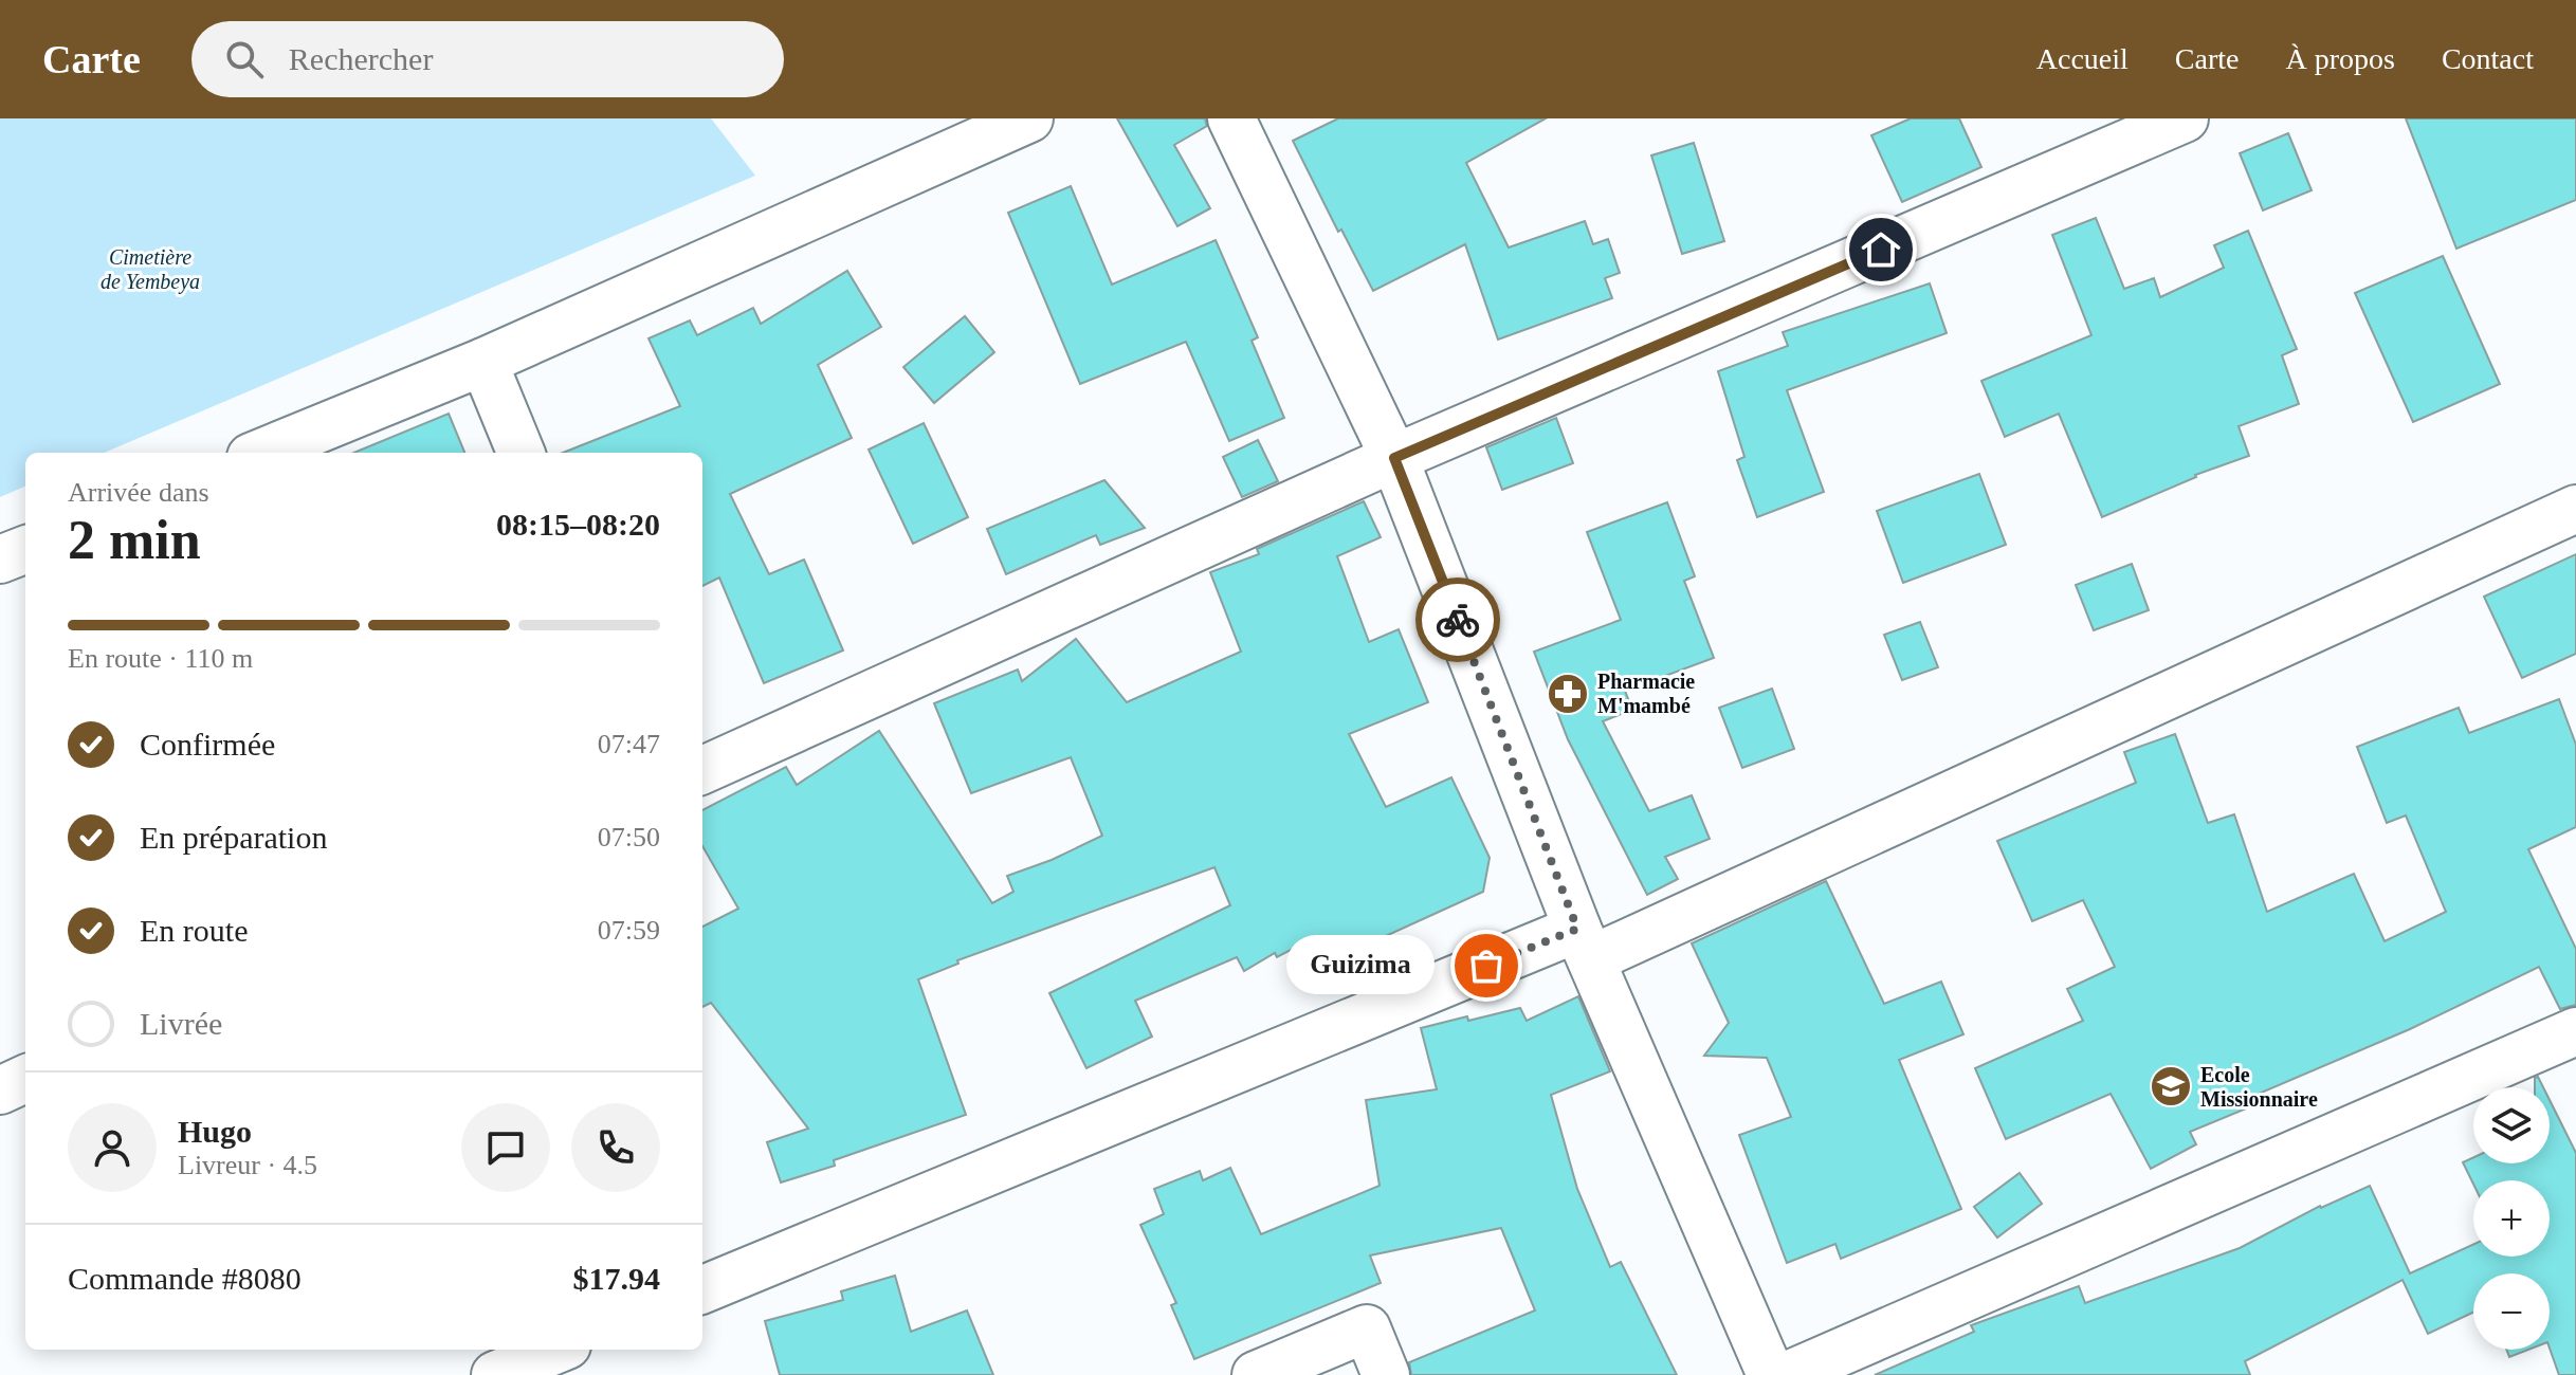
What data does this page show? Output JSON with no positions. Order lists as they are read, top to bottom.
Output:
{
  "parks": ["Cimetière de Yembeya"],
  "places": {
    "pharmacy": ["Pharmacie M'mambé"],
    "other": ["Guizima"],
    "school or university": ["Ecole Missionnaire"]
  },
  "page": {
    "header": "Carte",
    "search": "Rechercher",
    "nav": [
      "Accueil",
      "Carte",
      "À propos",
      "Contact"
    ],
    "heading": ["2 min", "Arrivée dans", "08:15–08:20"],
    "panel": [
      "Hugo",
      "Livreur · 4.5",
      "Commande #8080",
      "$17.94"
    ],
    "bar": "En route · 110 m",
    "list": [
      ["Confirmée", "07:47"],
      ["En préparation", "07:50"],
      ["En route", "07:59"],
      "Livrée"
    ],
    "bubble": "Guizima",
    "map_buttons": ["+", "−"]
  }
}
